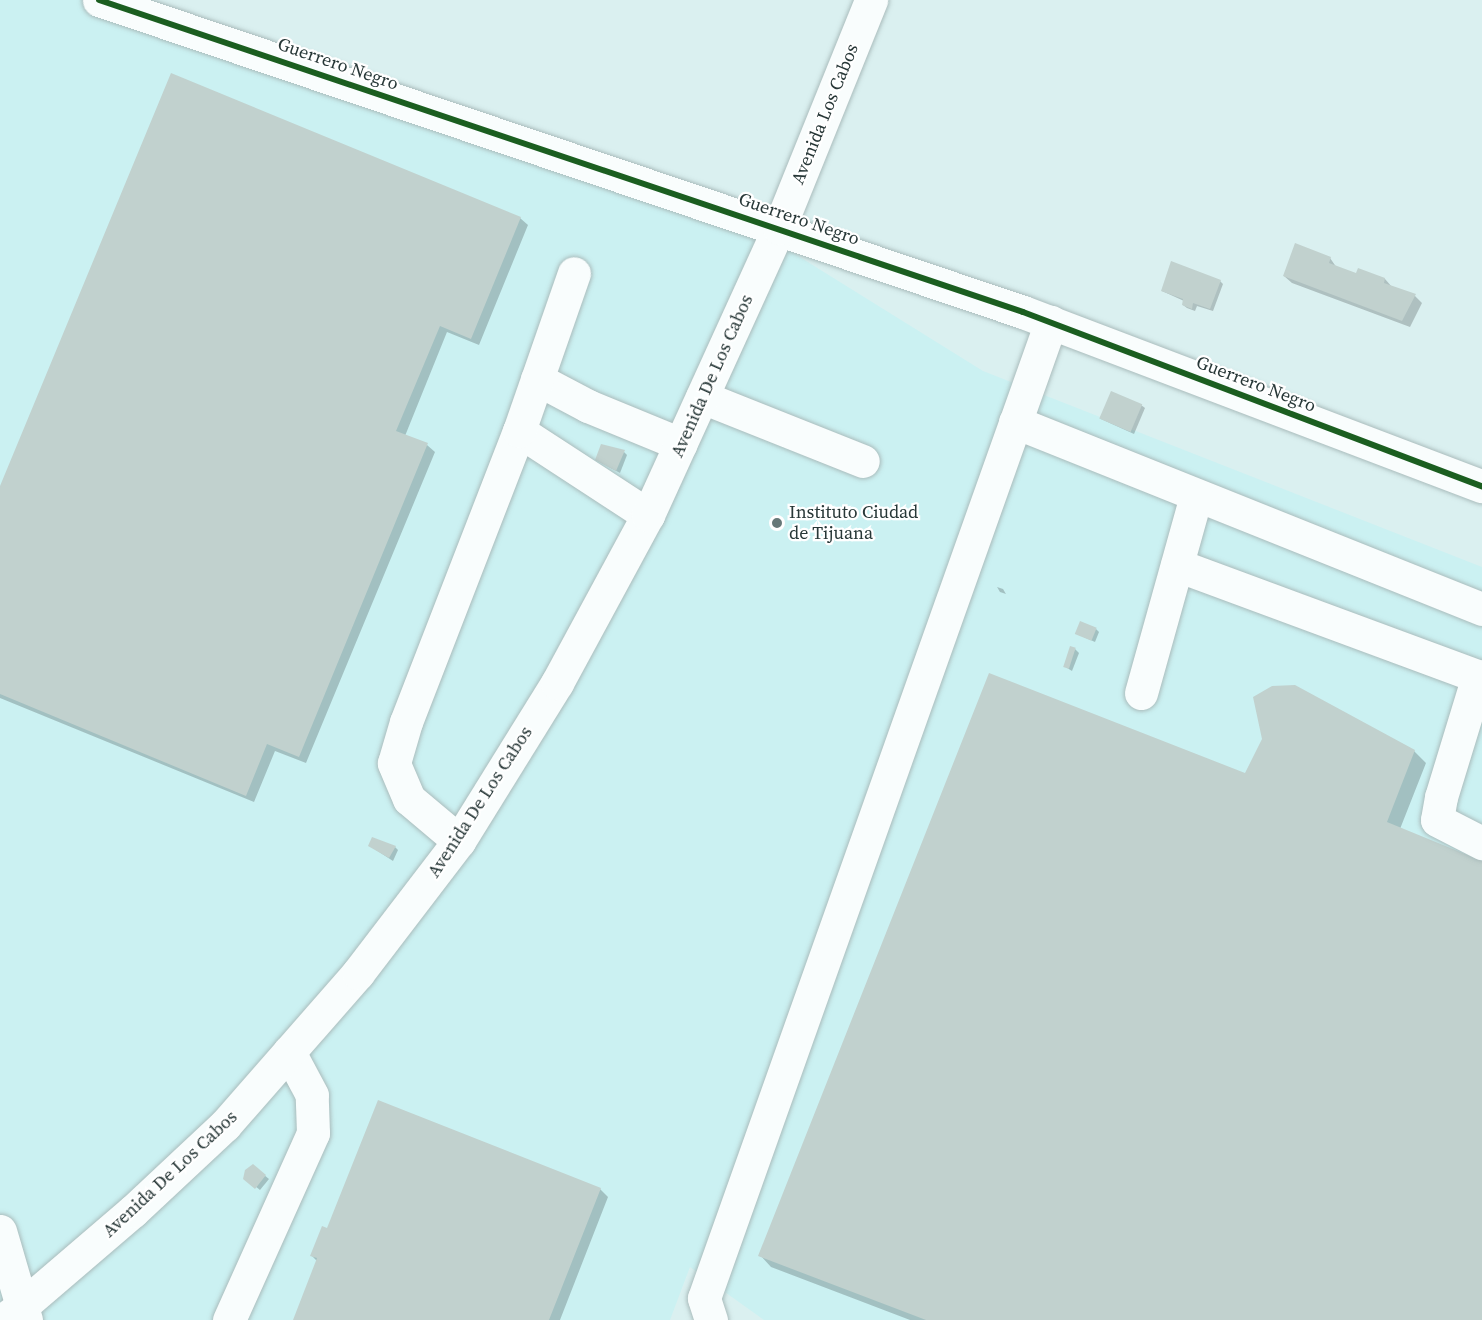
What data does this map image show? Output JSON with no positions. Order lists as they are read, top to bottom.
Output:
{
  "streets": {
    "main road": ["Guerrero Negro", "Avenida Los Cabos", "Avenida De Los Cabos"]
  },
  "crossings": [
    ["Guerrero Negro", "Avenida Los Cabos"],
    ["Guerrero Negro", "Avenida De Los Cabos"],
    ["Avenida Los Cabos", "Avenida De Los Cabos"]
  ],
  "places": ["Instituto Ciudad de Tijuana"]
}
